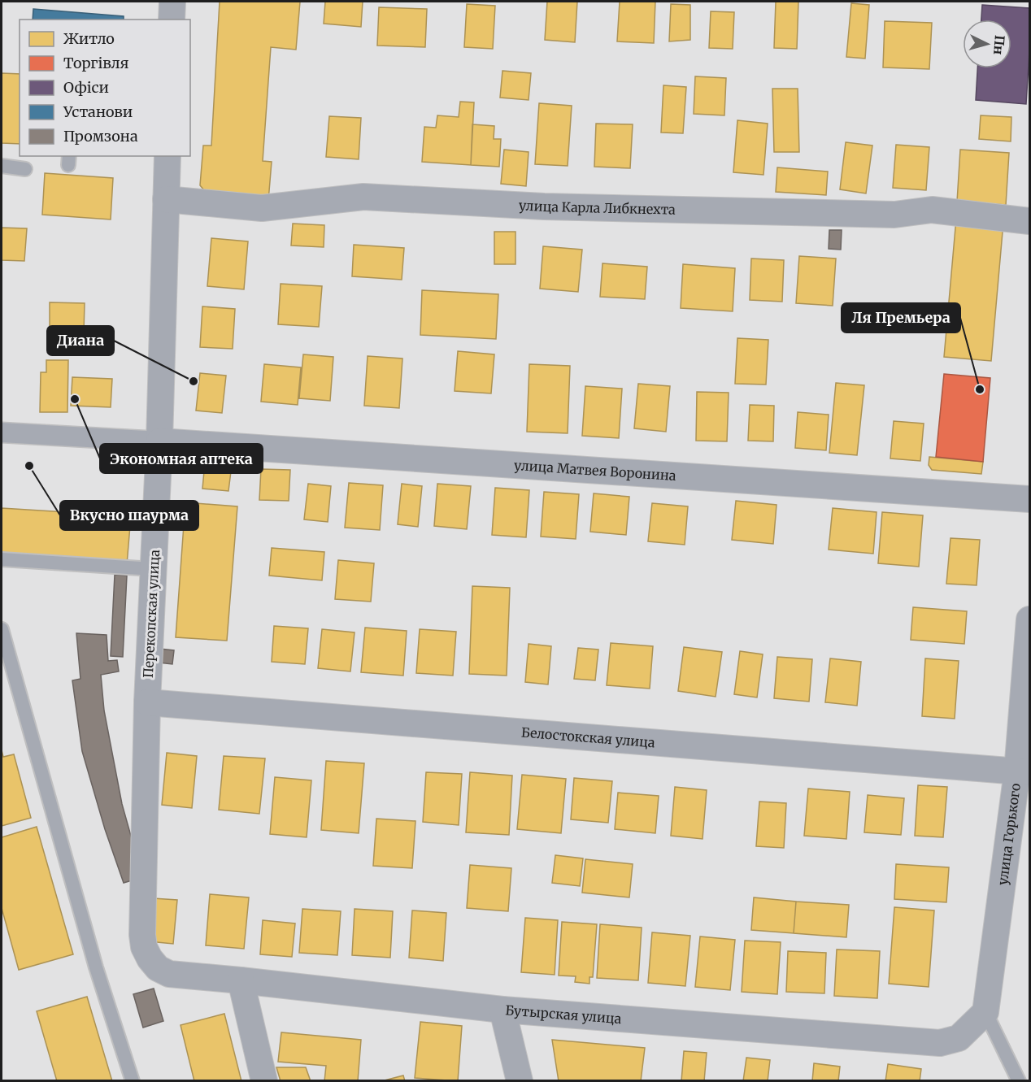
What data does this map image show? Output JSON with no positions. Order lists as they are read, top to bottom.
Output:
{
  "streets": {
    "street": [
      "улица Карла Либкнехта",
      "улица Матвея Воронина",
      "Перекопская улица",
      "Белостокская улица",
      "улица Горького",
      "Бутырская улица"
    ]
  },
  "crossings": [
    ["улица Карла Либкнехта", "Перекопская улица"],
    ["улица Матвея Воронина", "Перекопская улица"],
    ["Перекопская улица", "Белостокская улица"],
    ["Перекопская улица", "Бутырская улица"],
    ["Белостокская улица", "улица Горького"],
    ["улица Горького", "Бутырская улица"]
  ],
  "places": [
    "Диана",
    "Ля Премьера",
    "Экономная аптека",
    "Вкусно шаурма"
  ],
  "legend": [
    "Житло",
    "Торгівля",
    "Офіси",
    "Установи",
    "Промзона"
  ],
  "north": "right"
}
